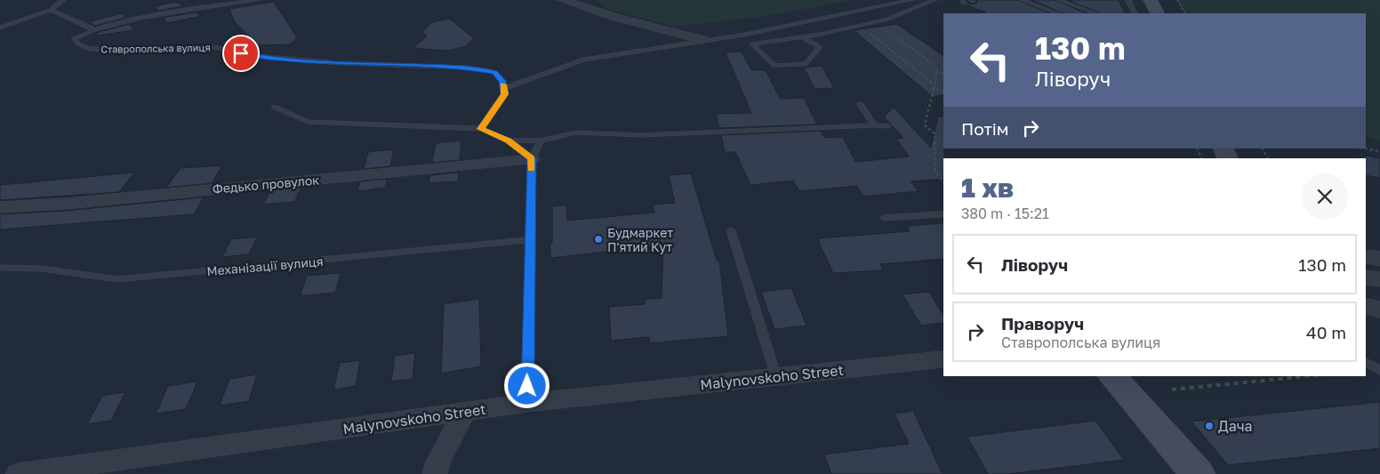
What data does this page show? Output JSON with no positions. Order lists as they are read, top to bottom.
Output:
{
  "streets": {
    "street": ["Федько провулок", "Malynovskoho Street"],
    "lane": ["Ставрополська вулиця", "Механізації вулиця"]
  },
  "places": ["Будмаркет П'ятий Кут", "Дача"],
  "page": {
    "turn": ["130 m", "Ліворуч"],
    "then": "Потім",
    "heading": ["1 хв", "380 m · 15:21"],
    "list": [
      {
        "name": "Ліворуч",
        "value": "130 m"
      },
      {
        "name": "Праворуч",
        "note": "Ставрополська вулиця",
        "value": "40 m"
      }
    ]
  }
}
